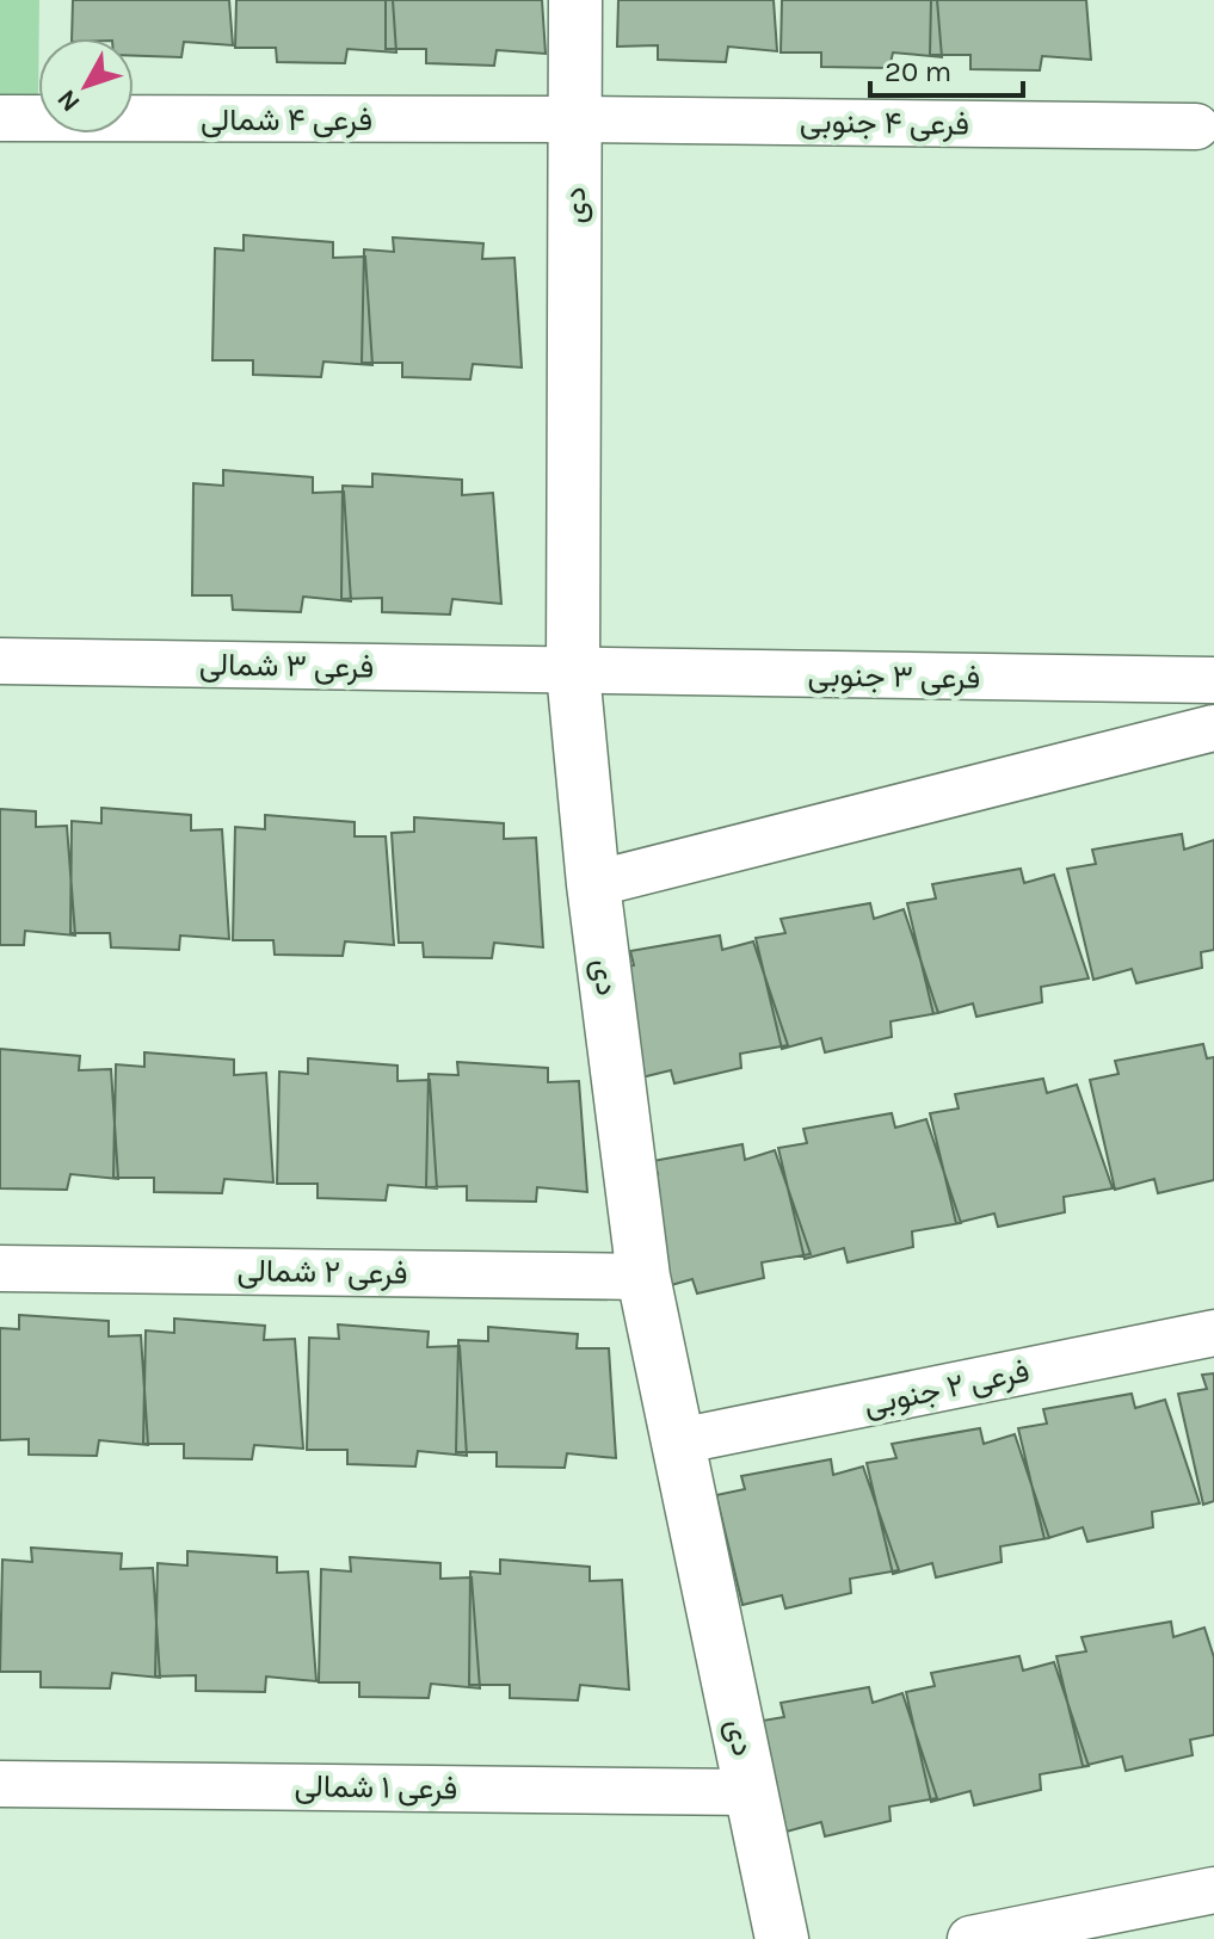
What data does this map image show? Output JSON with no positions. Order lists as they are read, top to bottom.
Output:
{
  "streets": {
    "street": [
      "فرعی ۴ شمالی",
      "فرعی ۴ جنوبی",
      "دی",
      "فرعی ۳ شمالی",
      "فرعی ۳ جنوبی",
      "فرعی ۲ شمالی",
      "فرعی ۲ جنوبی",
      "فرعی ۱ شمالی"
    ]
  },
  "crossings": [
    ["فرعی ۴ شمالی", "فرعی ۴ جنوبی"],
    ["فرعی ۴ شمالی", "دی"],
    ["فرعی ۴ جنوبی", "دی"],
    ["دی", "فرعی ۳ شمالی"],
    ["دی", "فرعی ۳ جنوبی"],
    ["دی", "فرعی ۲ شمالی"],
    ["دی", "فرعی ۲ جنوبی"],
    ["دی", "فرعی ۱ شمالی"],
    ["فرعی ۳ شمالی", "فرعی ۳ جنوبی"]
  ],
  "scale_bar": "20 m",
  "north": "bottom left"
}
